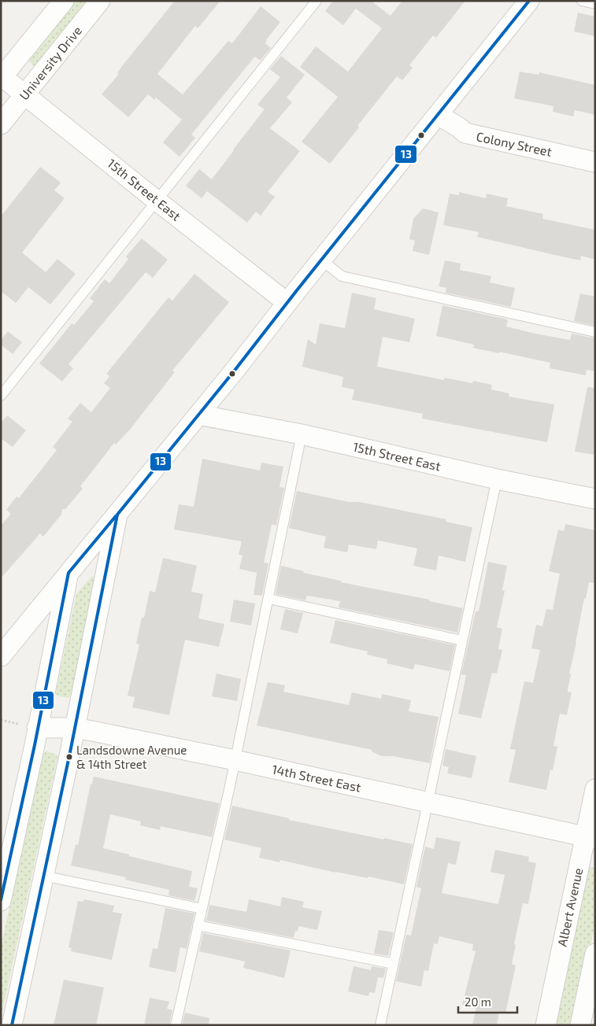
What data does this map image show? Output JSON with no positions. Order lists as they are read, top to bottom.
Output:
{
  "streets": {
    "street": [
      "University Drive",
      "Colony Street",
      "15th Street East",
      "14th Street East",
      "Albert Avenue"
    ]
  },
  "crossings": [
    ["University Drive", "15th Street East"],
    ["14th Street East", "Albert Avenue"]
  ],
  "places": ["Landsdowne Avenue & 14th Street"],
  "lines": ["transit line 13"],
  "scale_bar": "20 m"
}
